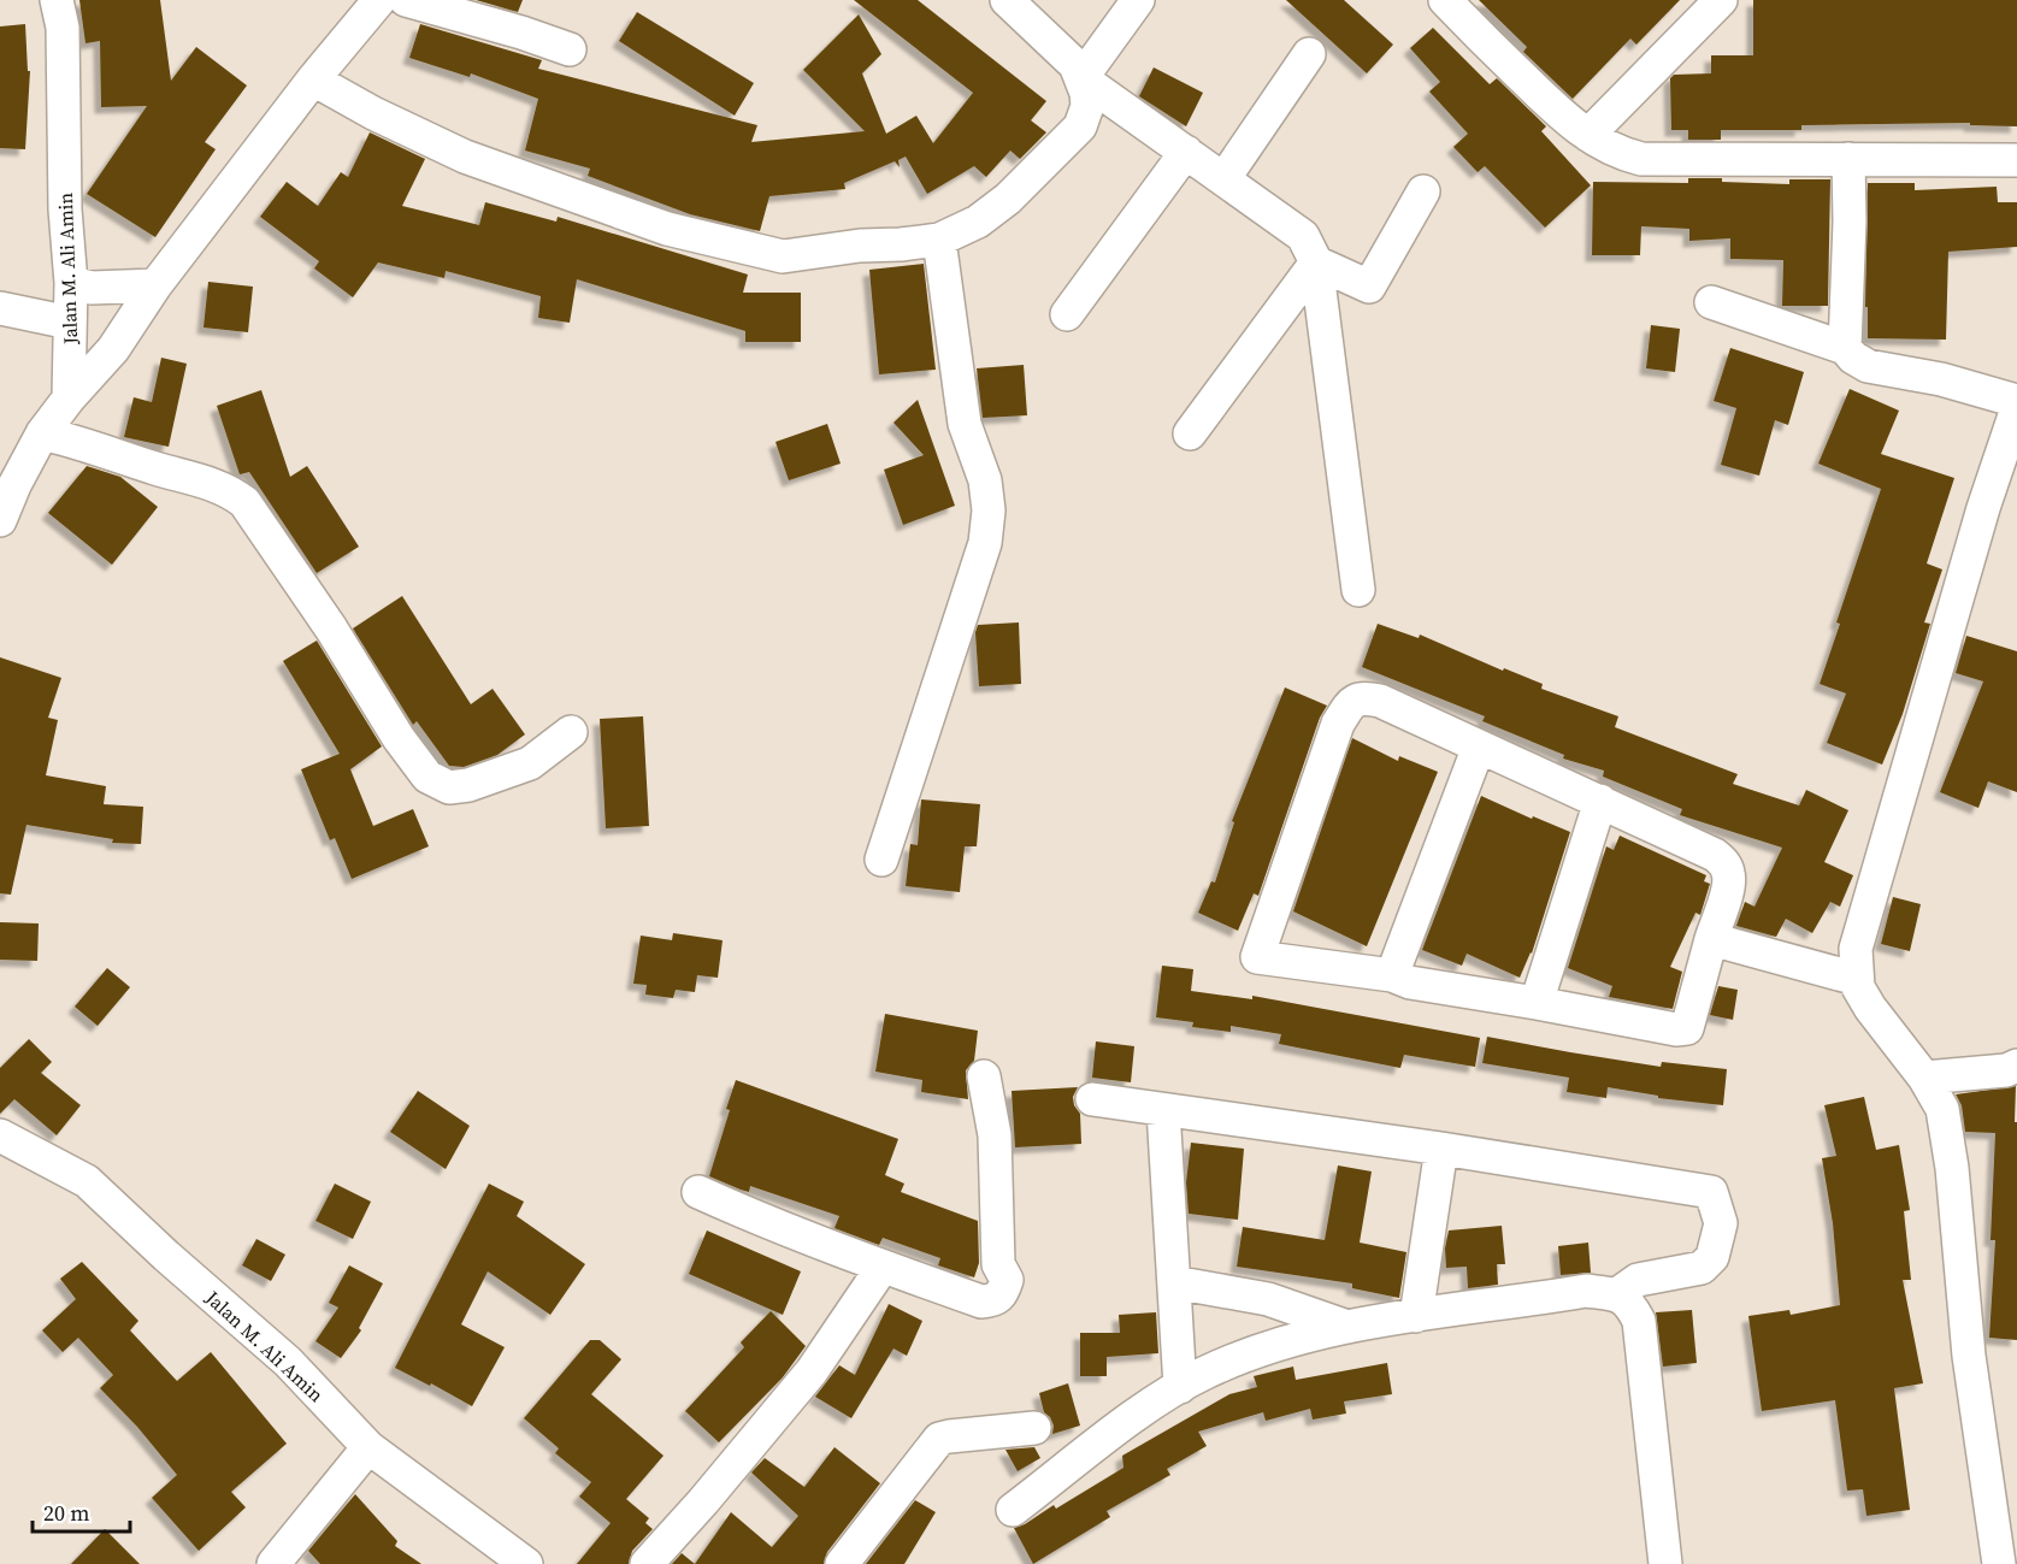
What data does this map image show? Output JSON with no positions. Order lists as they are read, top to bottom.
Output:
{
  "streets": {
    "street": ["Jalan M. Ali Amin"]
  },
  "scale_bar": "20 m"
}
